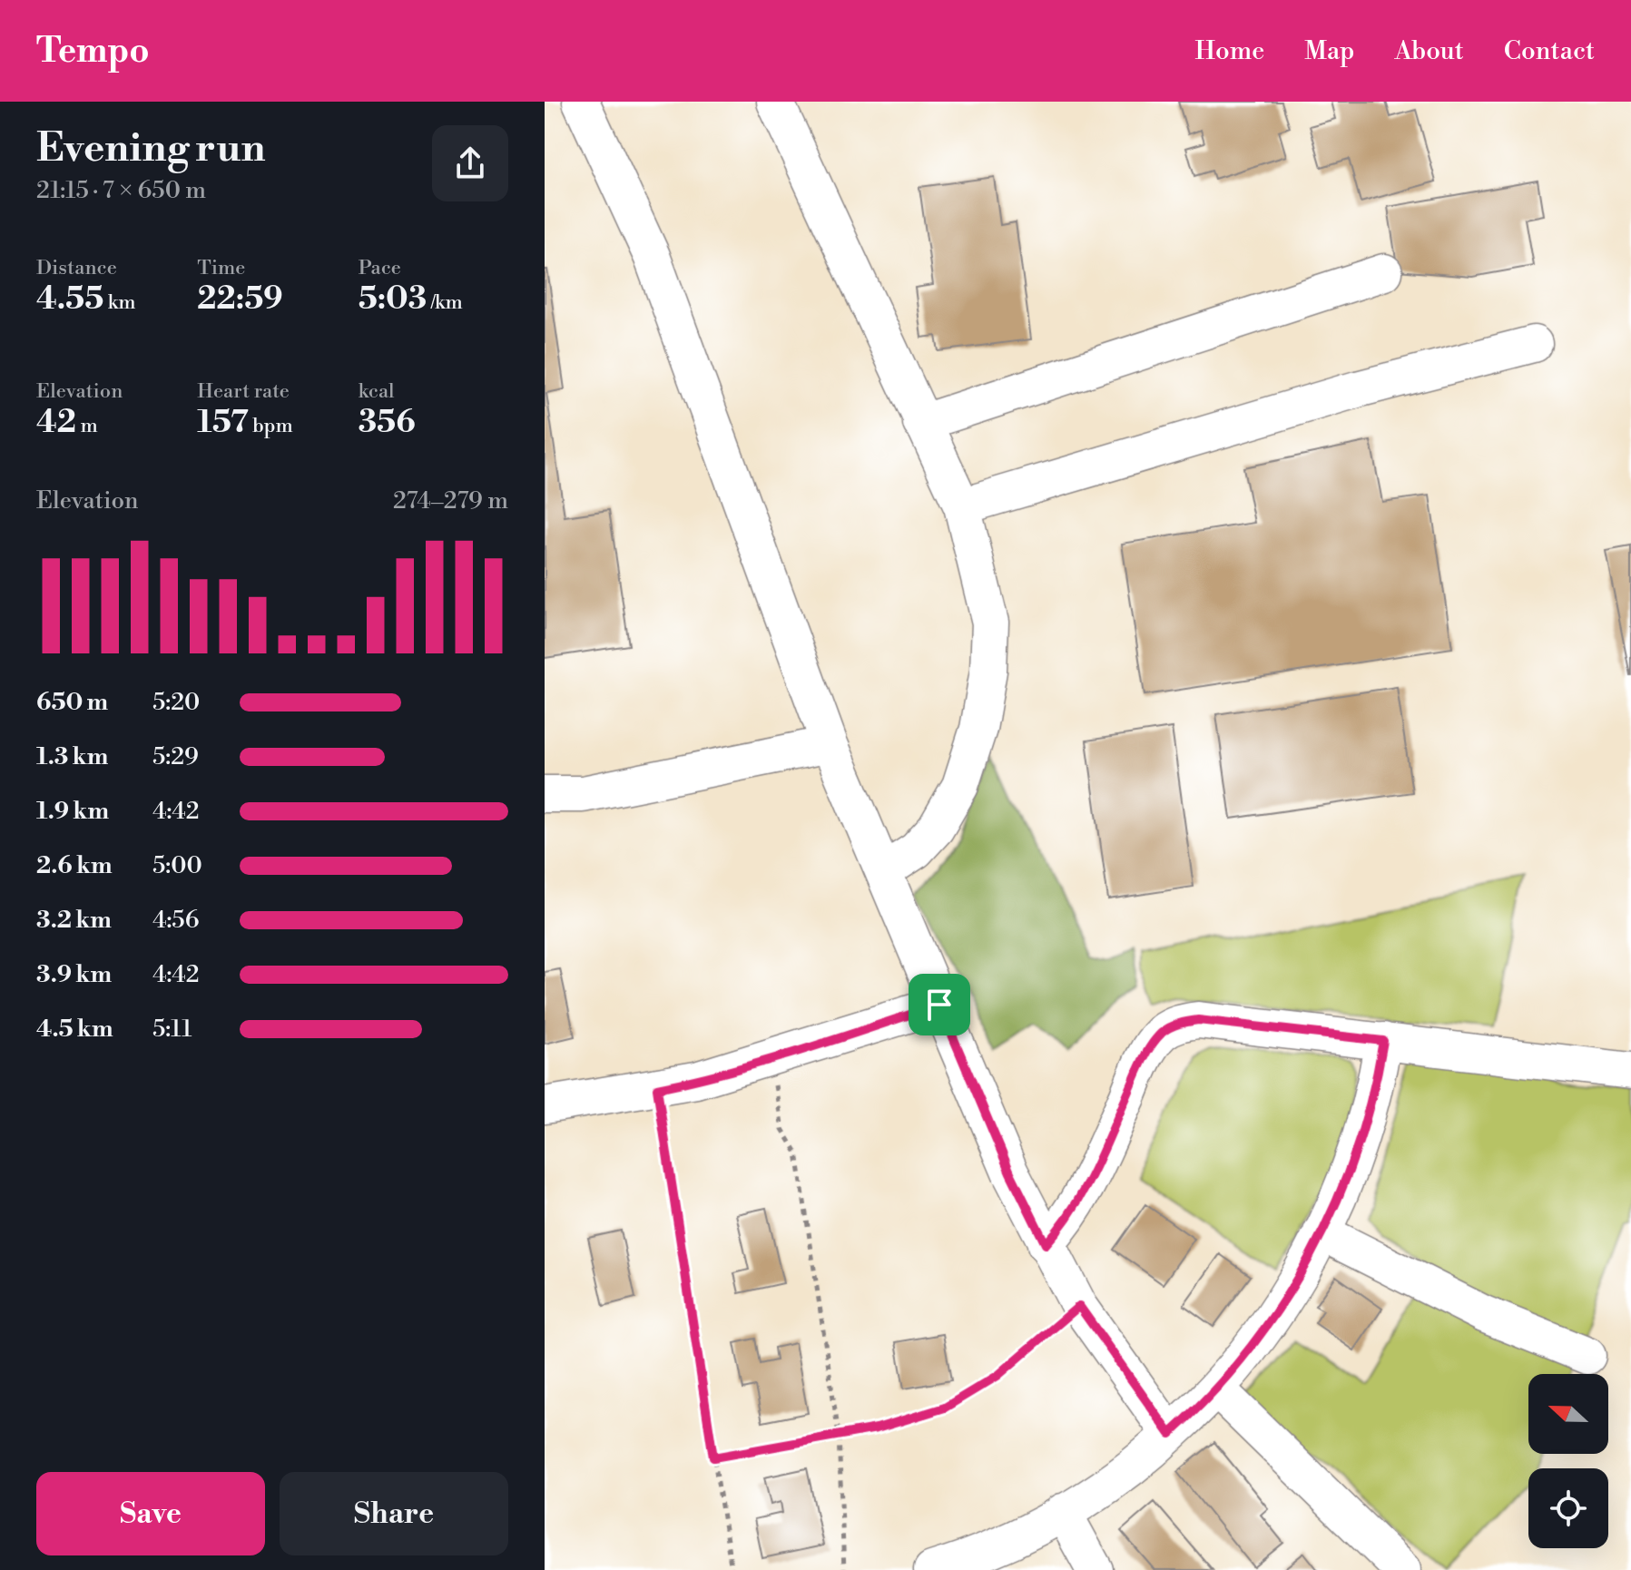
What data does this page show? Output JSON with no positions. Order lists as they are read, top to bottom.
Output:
{
  "north": "left",
  "page": {
    "header": "Tempo",
    "nav": [
      "Home",
      "Map",
      "About",
      "Contact"
    ],
    "heading": ["Evening run", "21:15 · 7 × 650 m"],
    "stats": [
      ["Distance", "4.55 km"],
      ["Time", "22:59"],
      ["Pace", "5:03 /km"],
      ["Elevation", "42 m"],
      ["Heart rate", "157 bpm"],
      ["kcal", "356"]
    ],
    "chart": ["Elevation", "274–279 m"],
    "list": [
      {
        "name": "650 m",
        "note": "5:20"
      },
      {
        "name": "1.3 km",
        "note": "5:29"
      },
      {
        "name": "1.9 km",
        "note": "4:42"
      },
      {
        "name": "2.6 km",
        "note": "5:00"
      },
      {
        "name": "3.2 km",
        "note": "4:56"
      },
      {
        "name": "3.9 km",
        "note": "4:42"
      },
      {
        "name": "4.5 km",
        "note": "5:11"
      }
    ],
    "buttons": ["Save", "Share"]
  }
}
